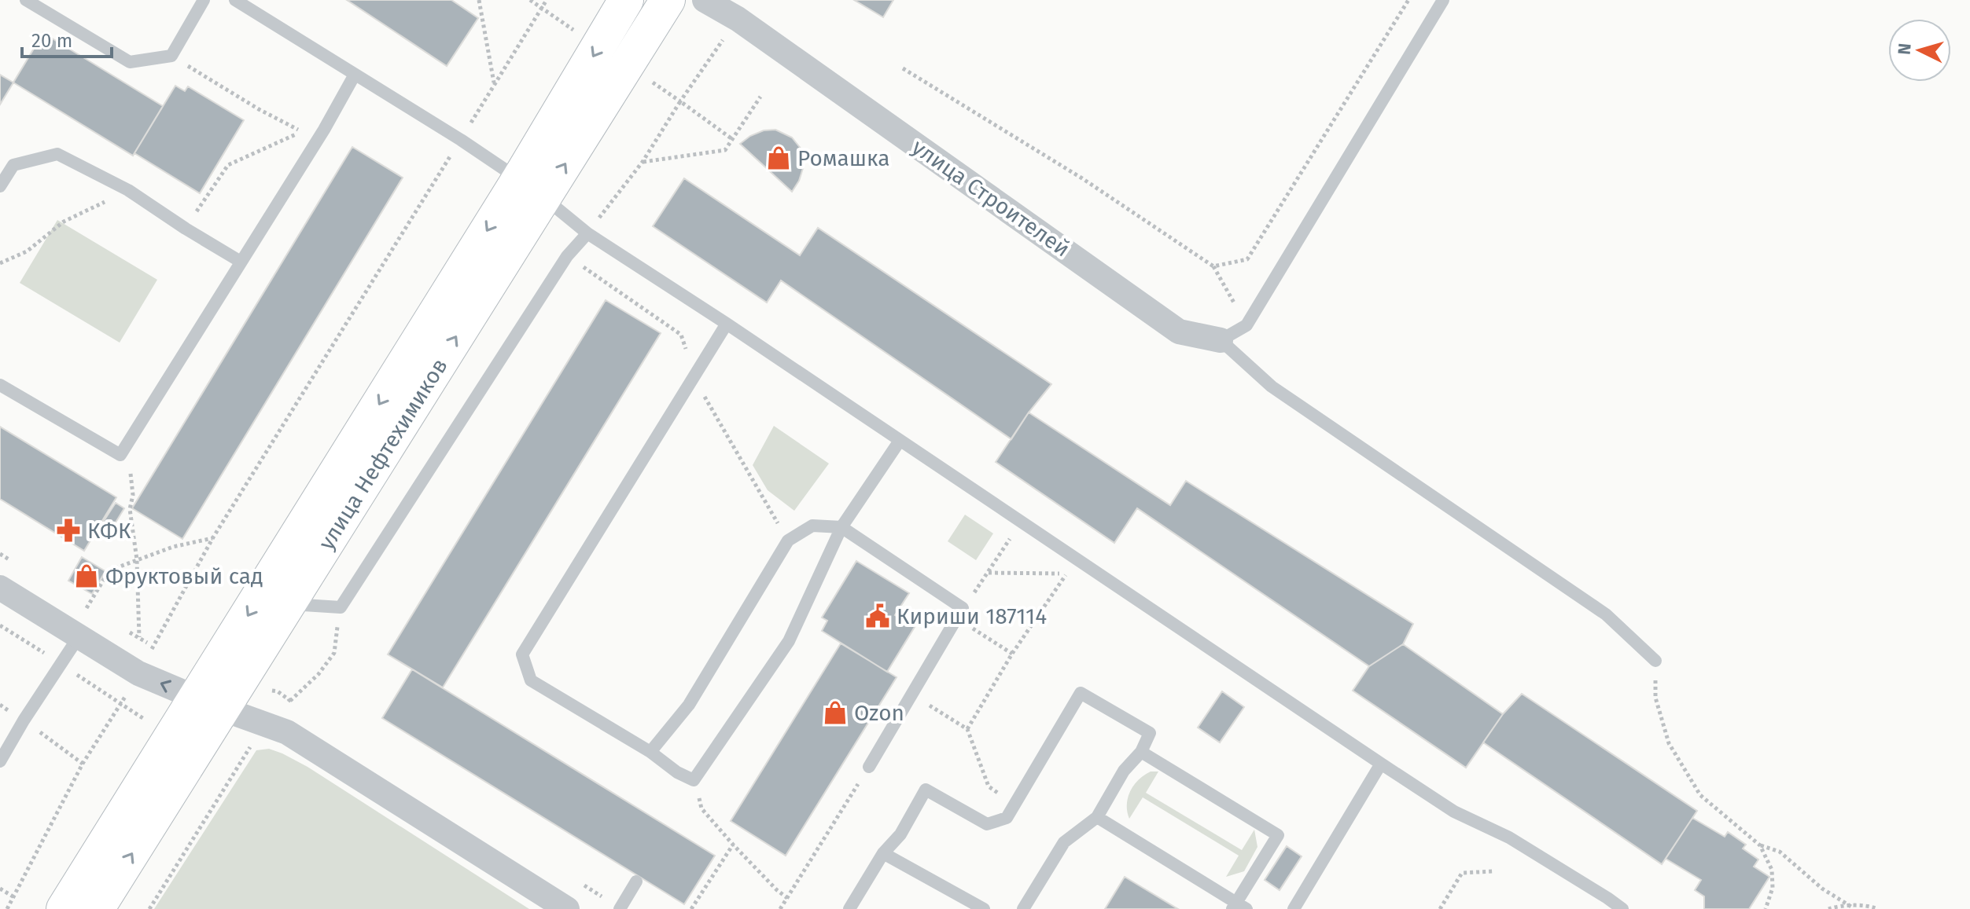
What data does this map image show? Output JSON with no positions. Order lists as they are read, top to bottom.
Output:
{
  "streets": {
    "street": ["улица Строителей", "улица Нефтехимиков"]
  },
  "places": {
    "shop": ["Ромашка", "Фруктовый сад", "Ozon"],
    "pharmacy": ["КФК"],
    "public building": ["Кириши 187114"]
  },
  "scale_bar": "20 m",
  "north": "left"
}
